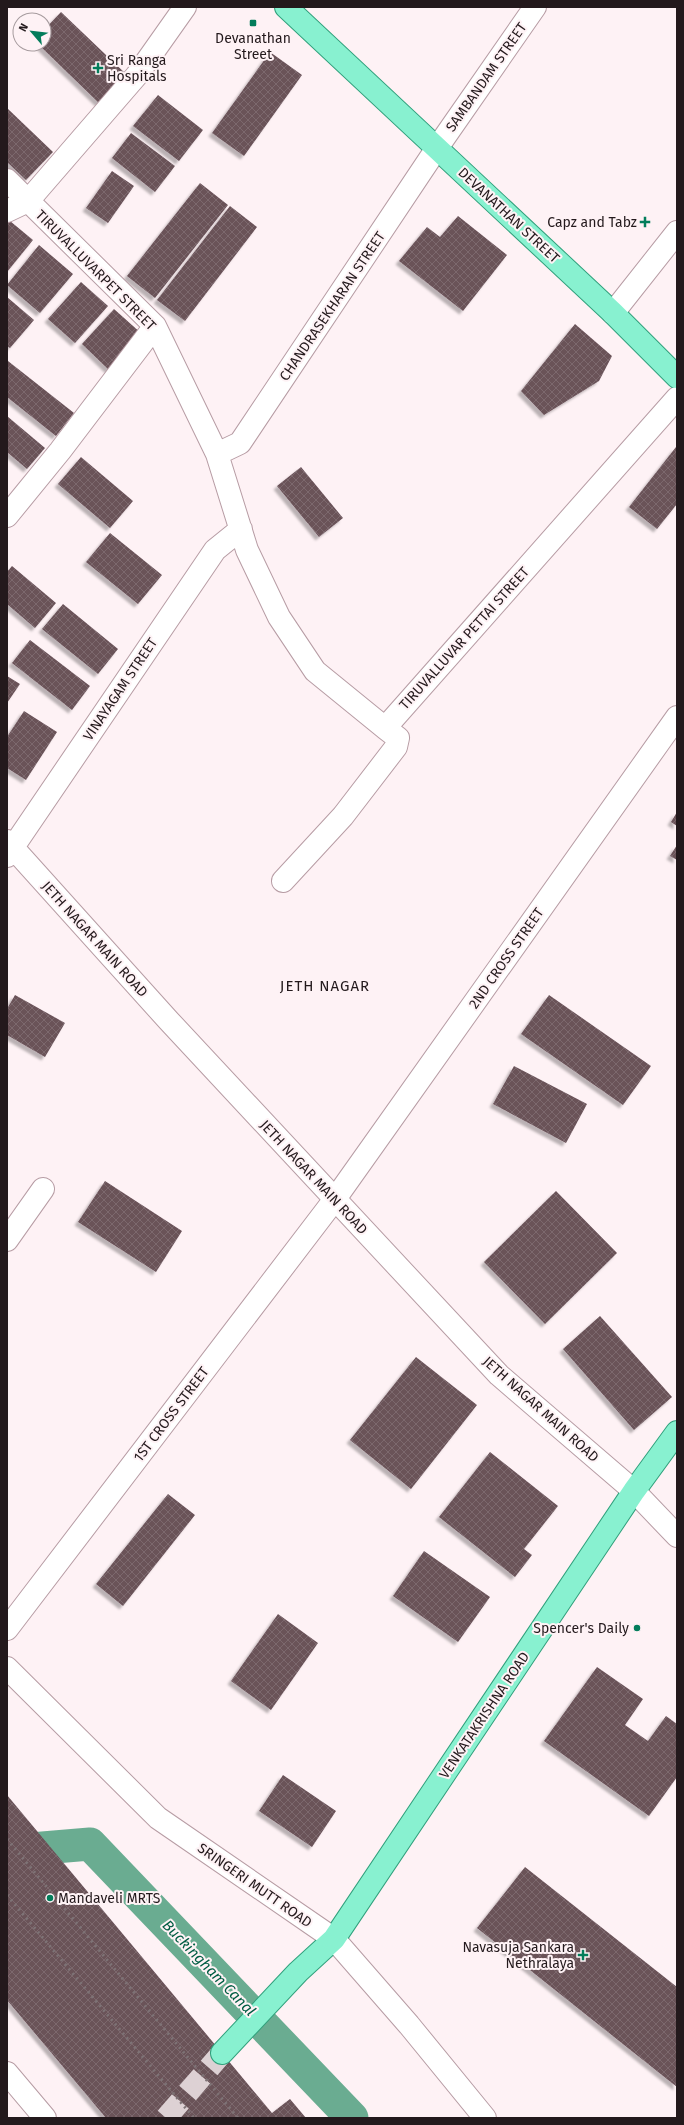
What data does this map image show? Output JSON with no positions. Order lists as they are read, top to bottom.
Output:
{
  "streets": {
    "main road": ["DEVANATHAN STREET", "VENKATAKRISHNA ROAD"],
    "street": [
      "SAMBANDAM STREET",
      "TIRUVALLUVARPET STREET",
      "CHANDRASEKHARAN STREET",
      "TIRUVALLUVAR PETTAI STREET",
      "VINAYAGAM STREET",
      "JETH NAGAR MAIN ROAD",
      "2ND CROSS STREET",
      "1ST CROSS STREET",
      "SRINGERI MUTT ROAD"
    ]
  },
  "crossings": [
    ["SAMBANDAM STREET", "DEVANATHAN STREET"],
    ["SAMBANDAM STREET", "CHANDRASEKHARAN STREET"],
    ["DEVANATHAN STREET", "CHANDRASEKHARAN STREET"],
    ["TIRUVALLUVARPET STREET", "CHANDRASEKHARAN STREET"],
    ["TIRUVALLUVARPET STREET", "TIRUVALLUVAR PETTAI STREET"],
    ["TIRUVALLUVARPET STREET", "VINAYAGAM STREET"],
    ["VINAYAGAM STREET", "JETH NAGAR MAIN ROAD"],
    ["JETH NAGAR MAIN ROAD", "2ND CROSS STREET"],
    ["JETH NAGAR MAIN ROAD", "1ST CROSS STREET"],
    ["JETH NAGAR MAIN ROAD", "VENKATAKRISHNA ROAD"],
    ["2ND CROSS STREET", "1ST CROSS STREET"],
    ["VENKATAKRISHNA ROAD", "SRINGERI MUTT ROAD"]
  ],
  "districts": ["JETH NAGAR"],
  "water": ["Buckingham Canal"],
  "places": {
    "transit": ["Devanathan Street"],
    "health": ["Sri Ranga Hospitals", "Capz and Tabz", "Navasuja Sankara Nethralaya"],
    "other": ["Spencer's Daily", "Mandaveli MRTS"]
  },
  "north": "top left"
}
